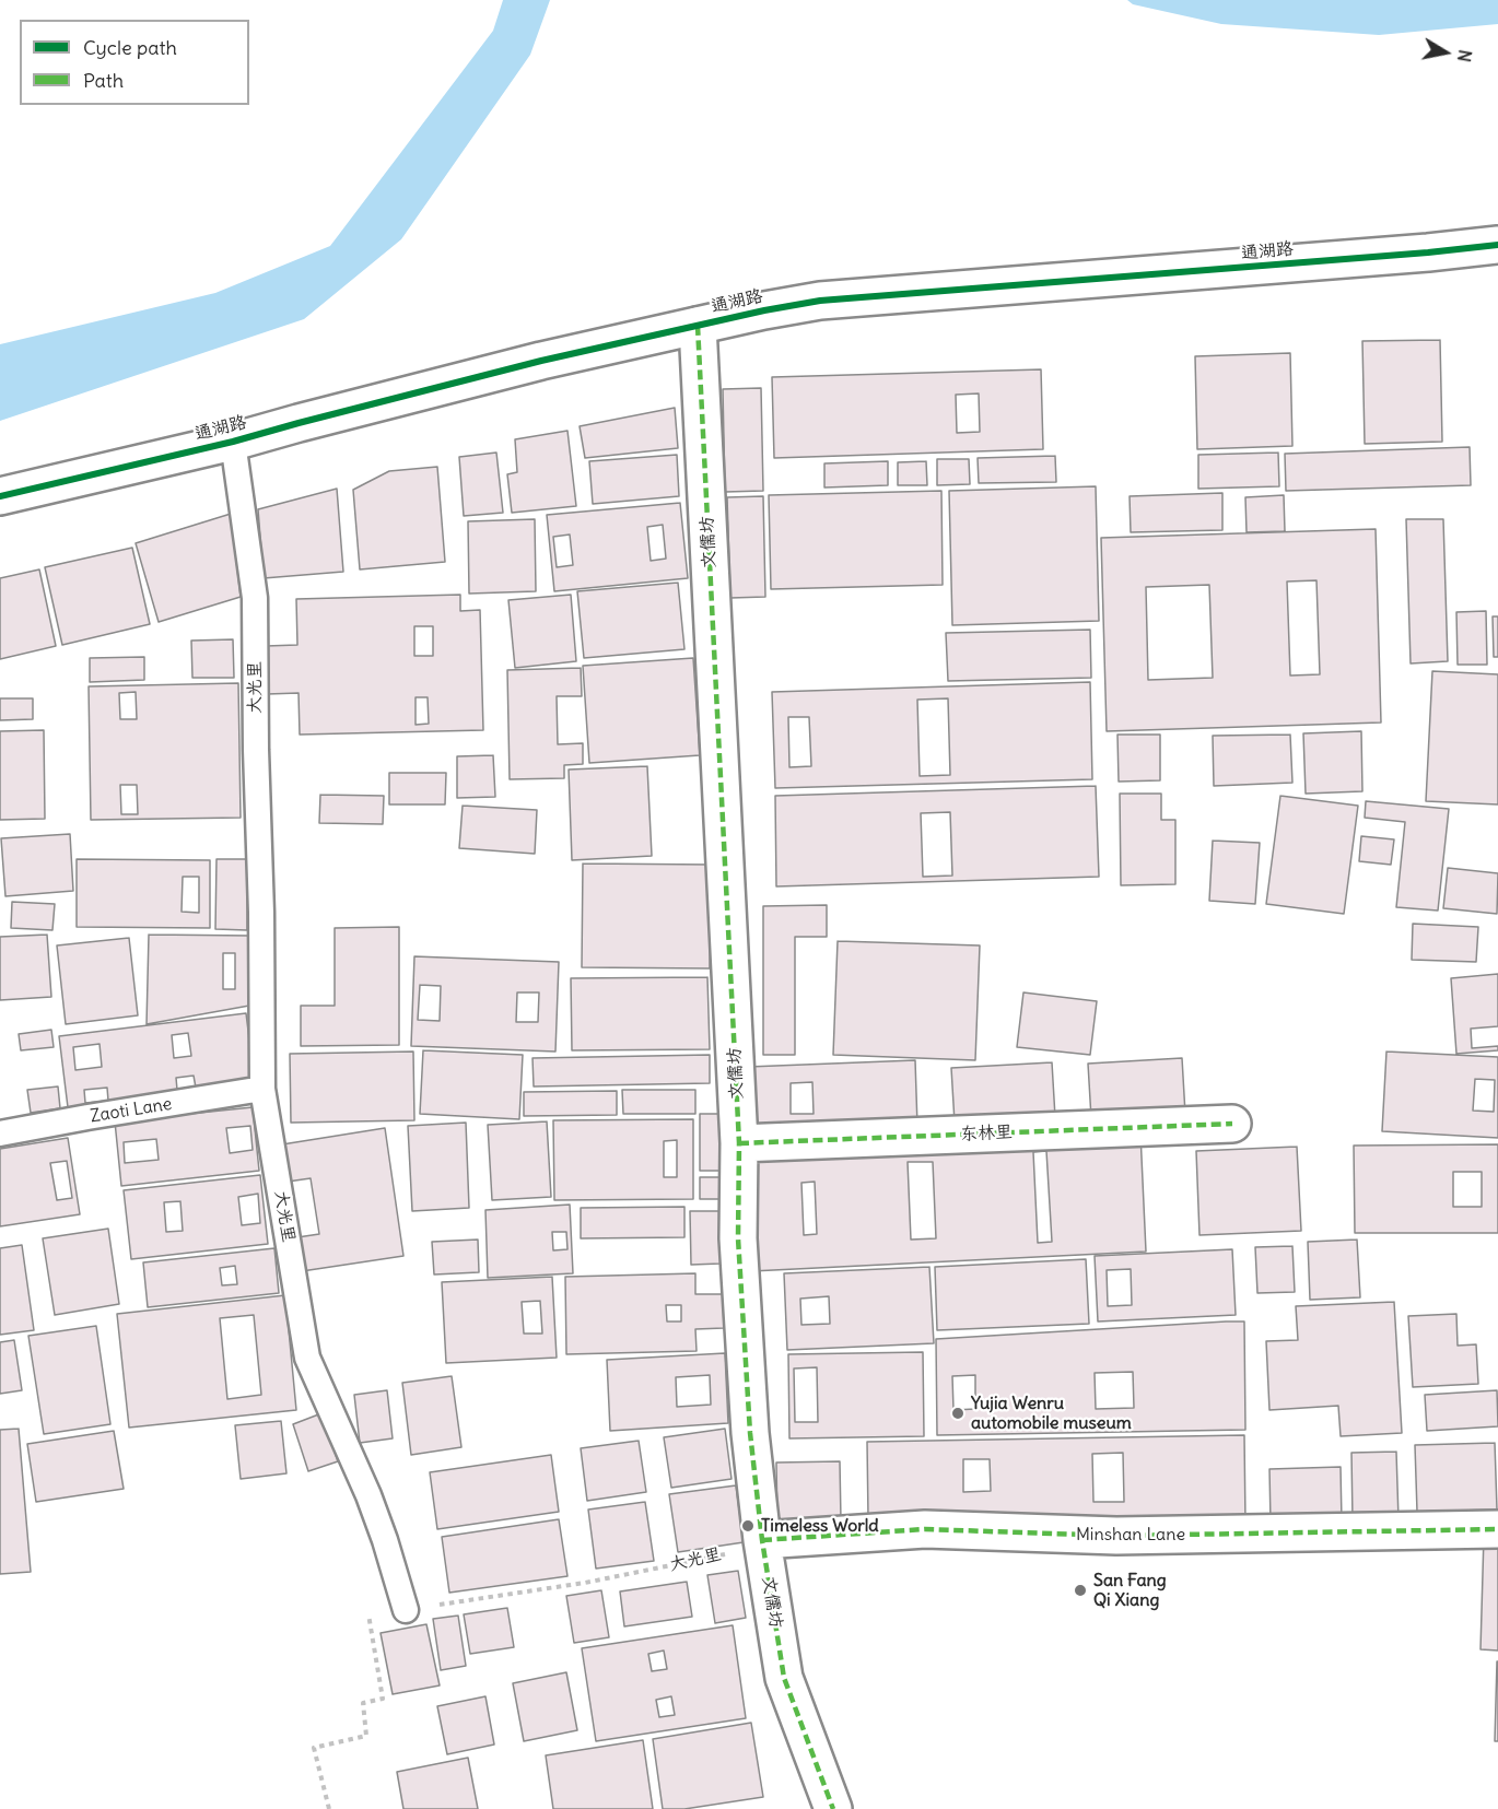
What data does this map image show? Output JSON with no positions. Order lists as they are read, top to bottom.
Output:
{
  "streets": {
    "street": [
      "通湖路",
      "文儒坊",
      "东林里",
      "Minshan Lane"
    ],
    "lane": ["大光里", "Zaoti Lane"]
  },
  "crossings": [
    ["通湖路", "文儒坊"],
    ["通湖路", "大光里"],
    ["文儒坊", "大光里"],
    ["文儒坊", "东林里"],
    ["文儒坊", "Minshan Lane"],
    ["大光里", "Zaoti Lane"],
    ["大光里", "Minshan Lane"]
  ],
  "places": ["Yujia Wenru automobile museum", "Timeless World", "San Fang Qi Xiang"],
  "legend": ["Cycle path", "Path"],
  "north": "right"
}
